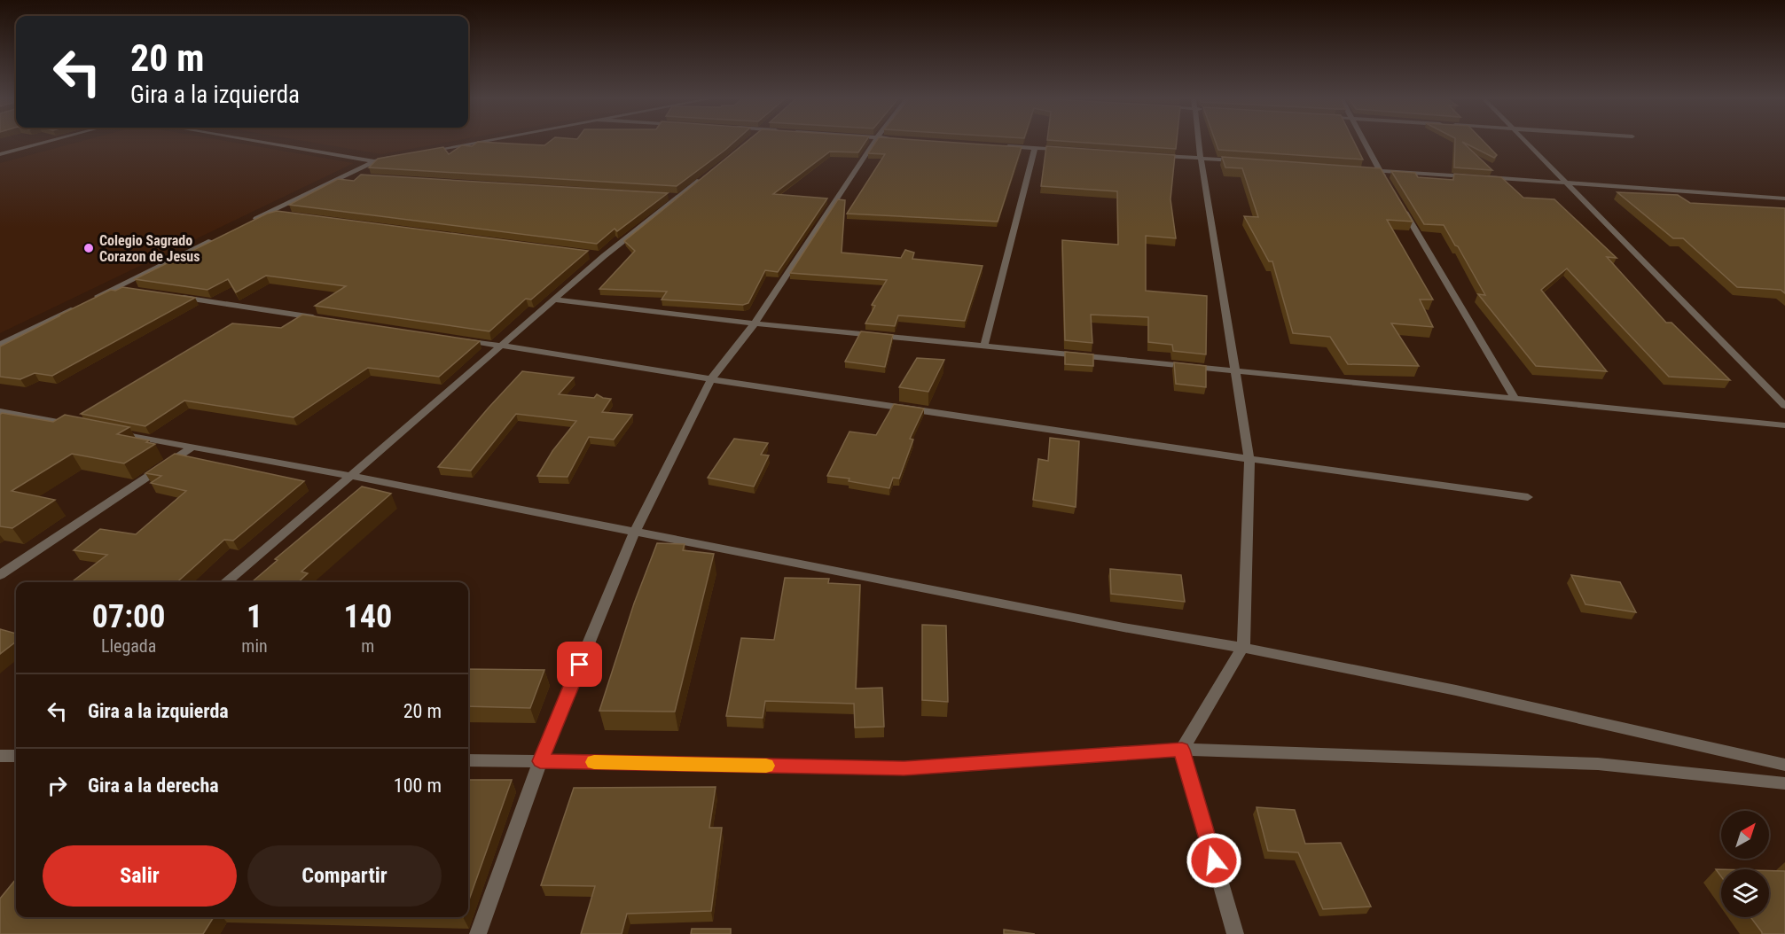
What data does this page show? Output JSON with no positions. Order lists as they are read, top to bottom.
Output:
{
  "places": ["Colegio Sagrado Corazon de Jesus"],
  "north": "top right",
  "page": {
    "turn": ["20 m", "Gira a la izquierda"],
    "eta": [
      "07:00",
      "Llegada",
      "1",
      "min",
      "140",
      "m"
    ],
    "list": [
      {
        "name": "Gira a la izquierda",
        "value": "20 m"
      },
      {
        "name": "Gira a la derecha",
        "value": "100 m"
      }
    ],
    "buttons": ["Salir", "Compartir"]
  }
}
